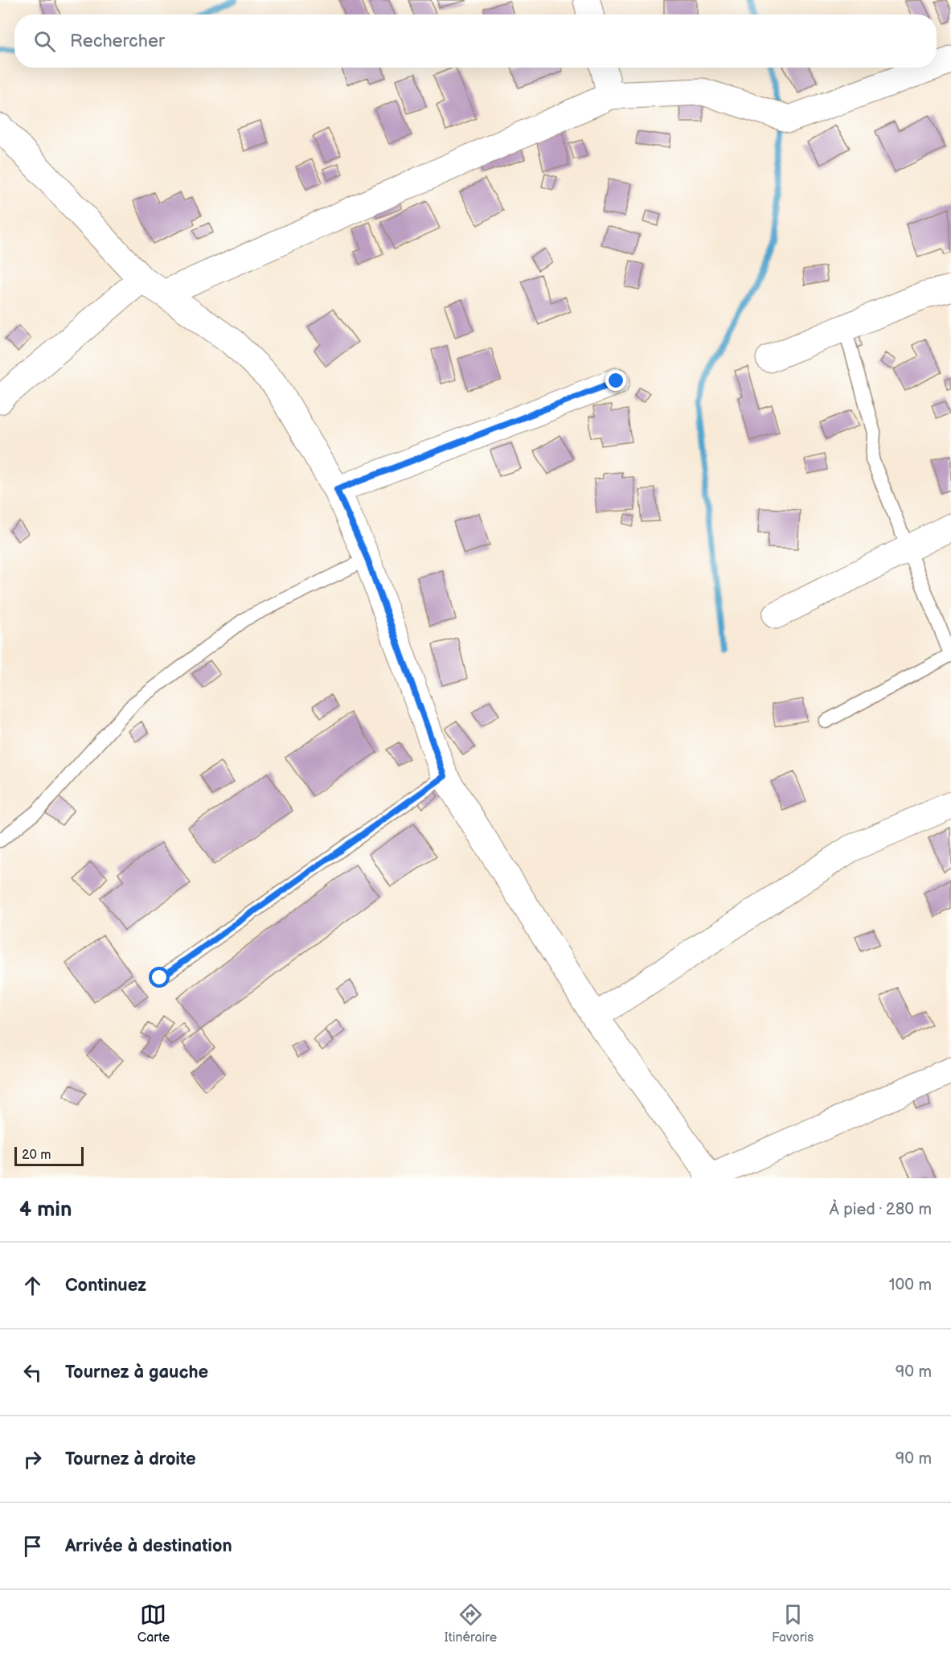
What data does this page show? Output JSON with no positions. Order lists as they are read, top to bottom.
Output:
{
  "scale_bar": "20 m",
  "page": {
    "search": "Rechercher",
    "scale": "20 m",
    "heading": ["4 min", "À pied · 280 m"],
    "list": [
      ["Continuez", "100 m"],
      ["Tournez à gauche", "90 m"],
      ["Tournez à droite", "90 m"],
      "Arrivée à destination"
    ],
    "nav": ["Carte", "Itinéraire", "Favoris"]
  }
}
